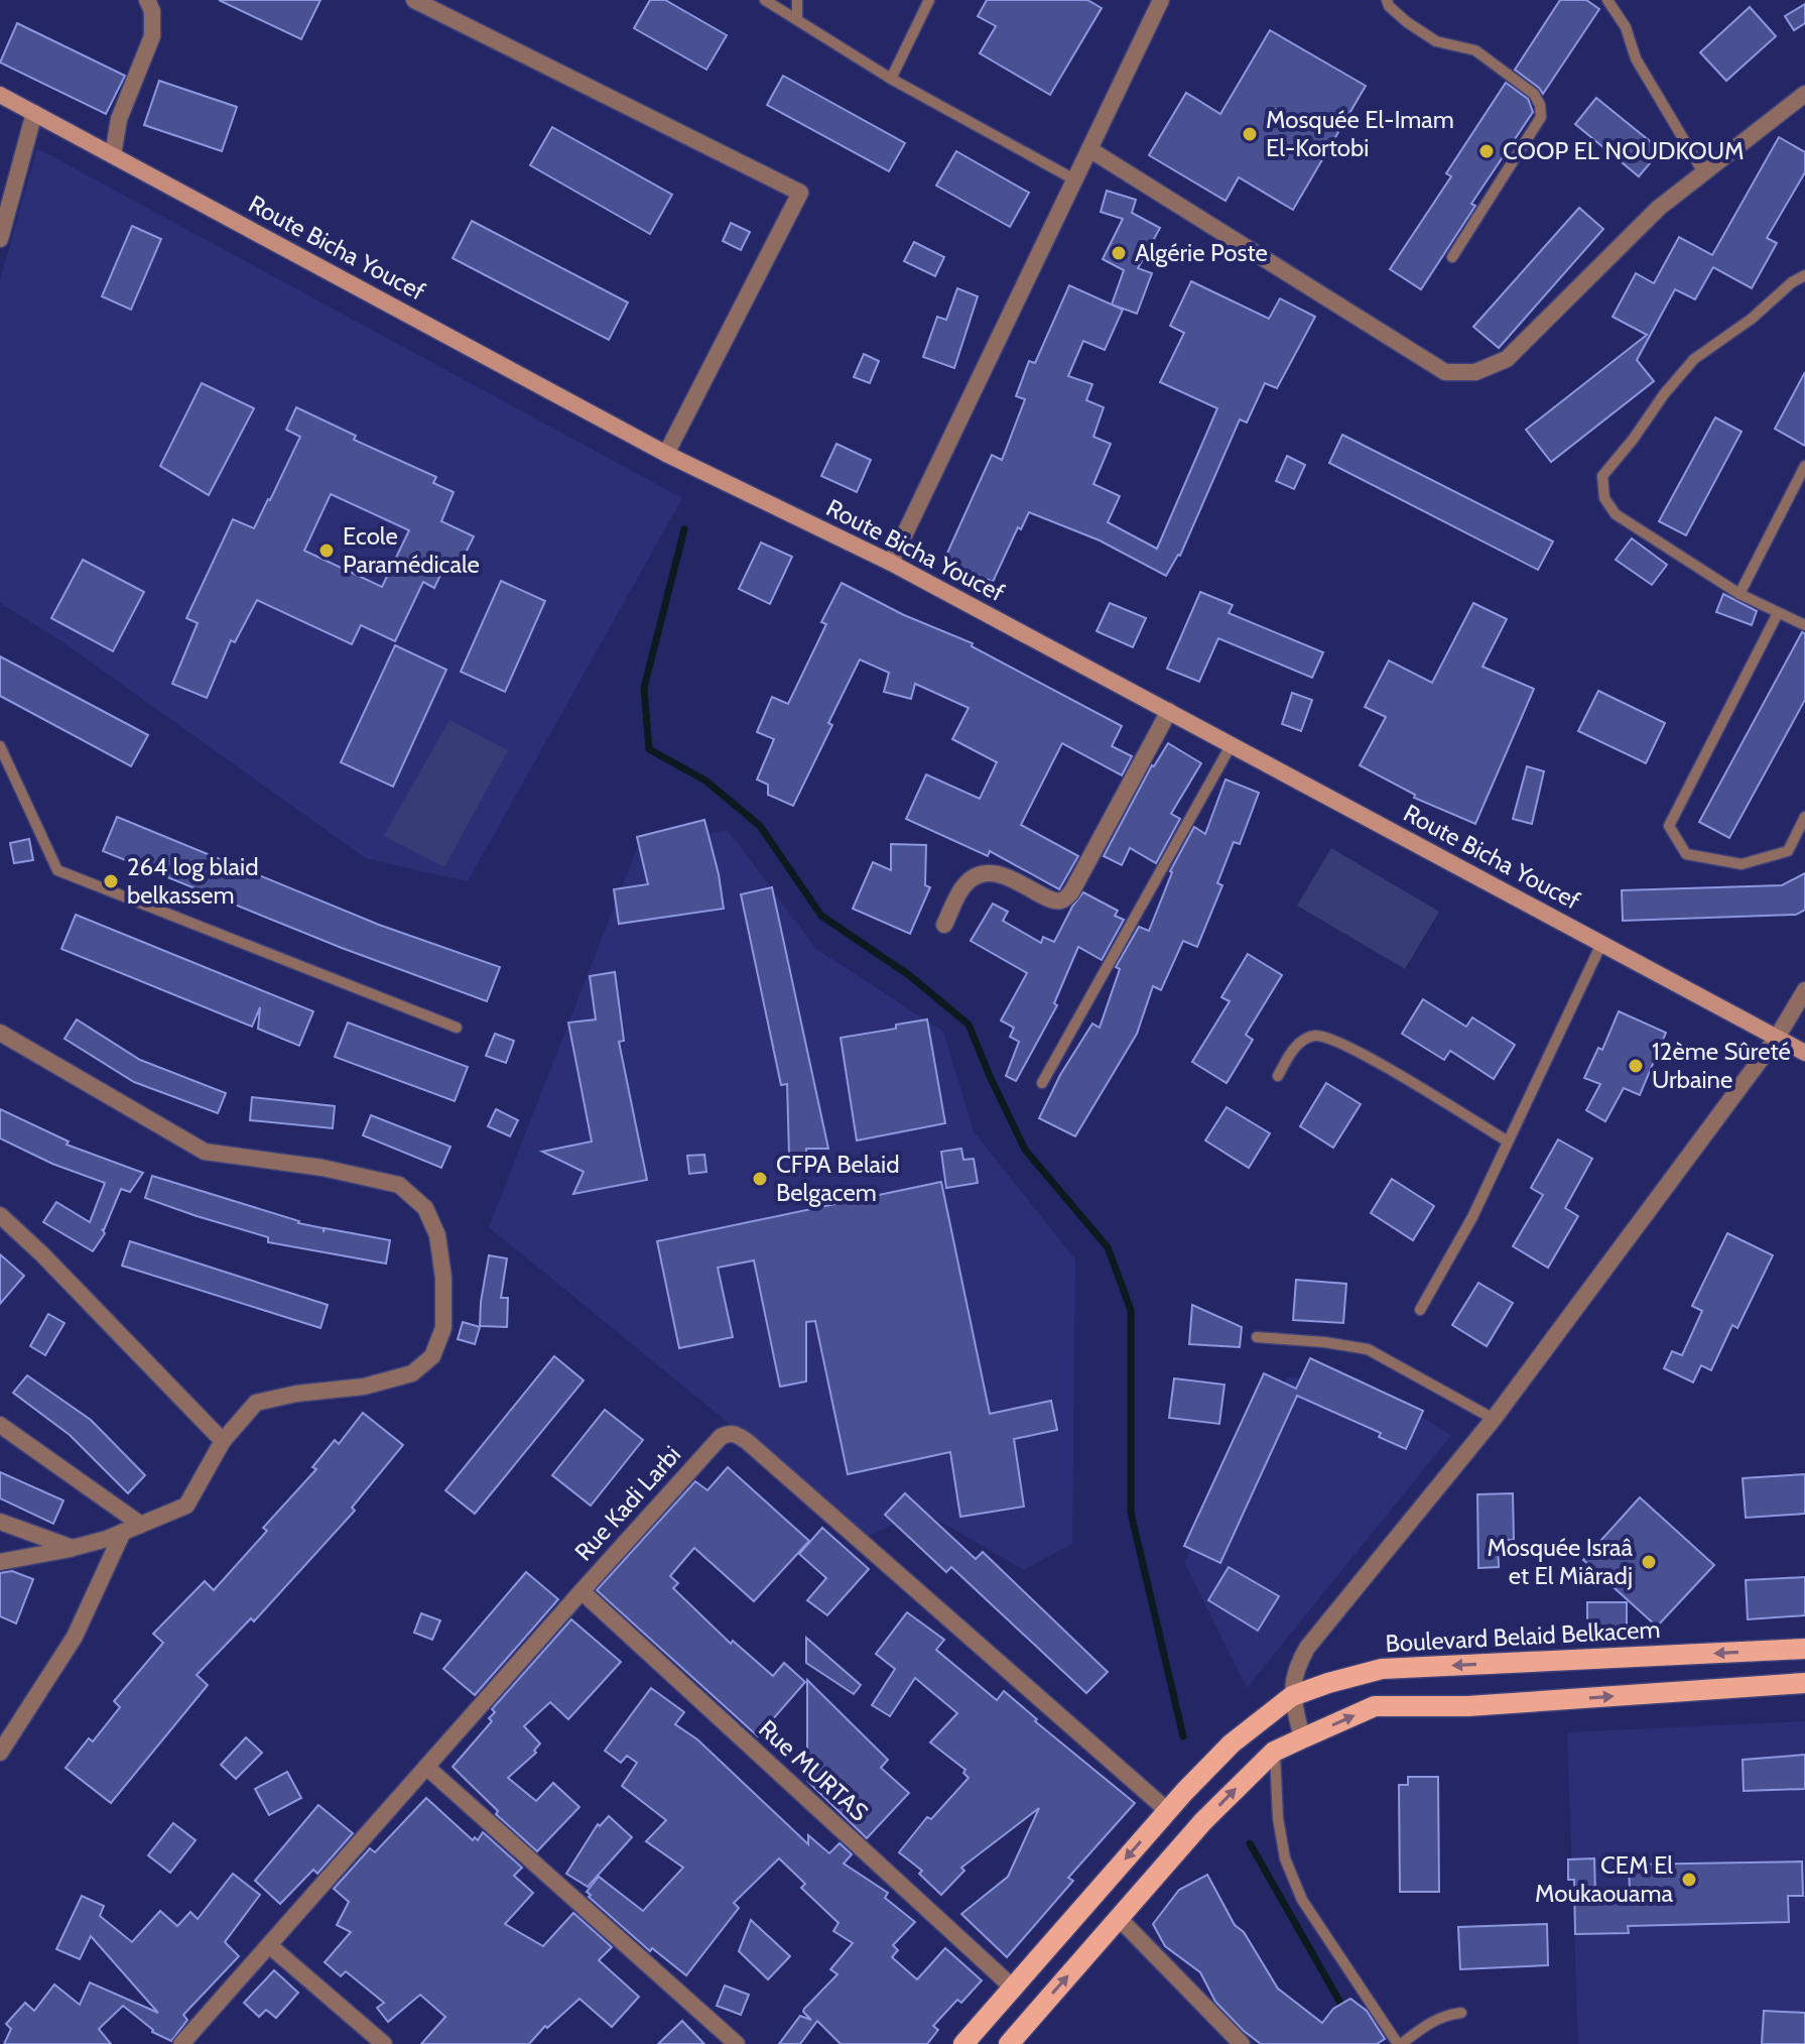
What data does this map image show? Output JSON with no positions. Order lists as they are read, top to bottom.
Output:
{
  "streets": {
    "main road": ["Route Bicha Youcef", "Boulevard Belaid Belkacem"],
    "street": ["Rue Kadi Larbi", "Rue MURTAS"]
  },
  "crossings": [
    ["Rue Kadi Larbi", "Boulevard Belaid Belkacem"],
    ["Rue Kadi Larbi", "Rue MURTAS"],
    ["Boulevard Belaid Belkacem", "Rue MURTAS"]
  ],
  "places": [
    "Mosquée El-Imam El-Kortobi",
    "COOP EL NOUDKOUM",
    "Algérie Poste",
    "Ecole Paramédicale",
    "264 log blaid belkassem",
    "12ème Sûreté Urbaine",
    "CFPA Belaid Belgacem",
    "Mosquée Israâ et El Miâradj",
    "CEM El Moukaouama"
  ]
}
